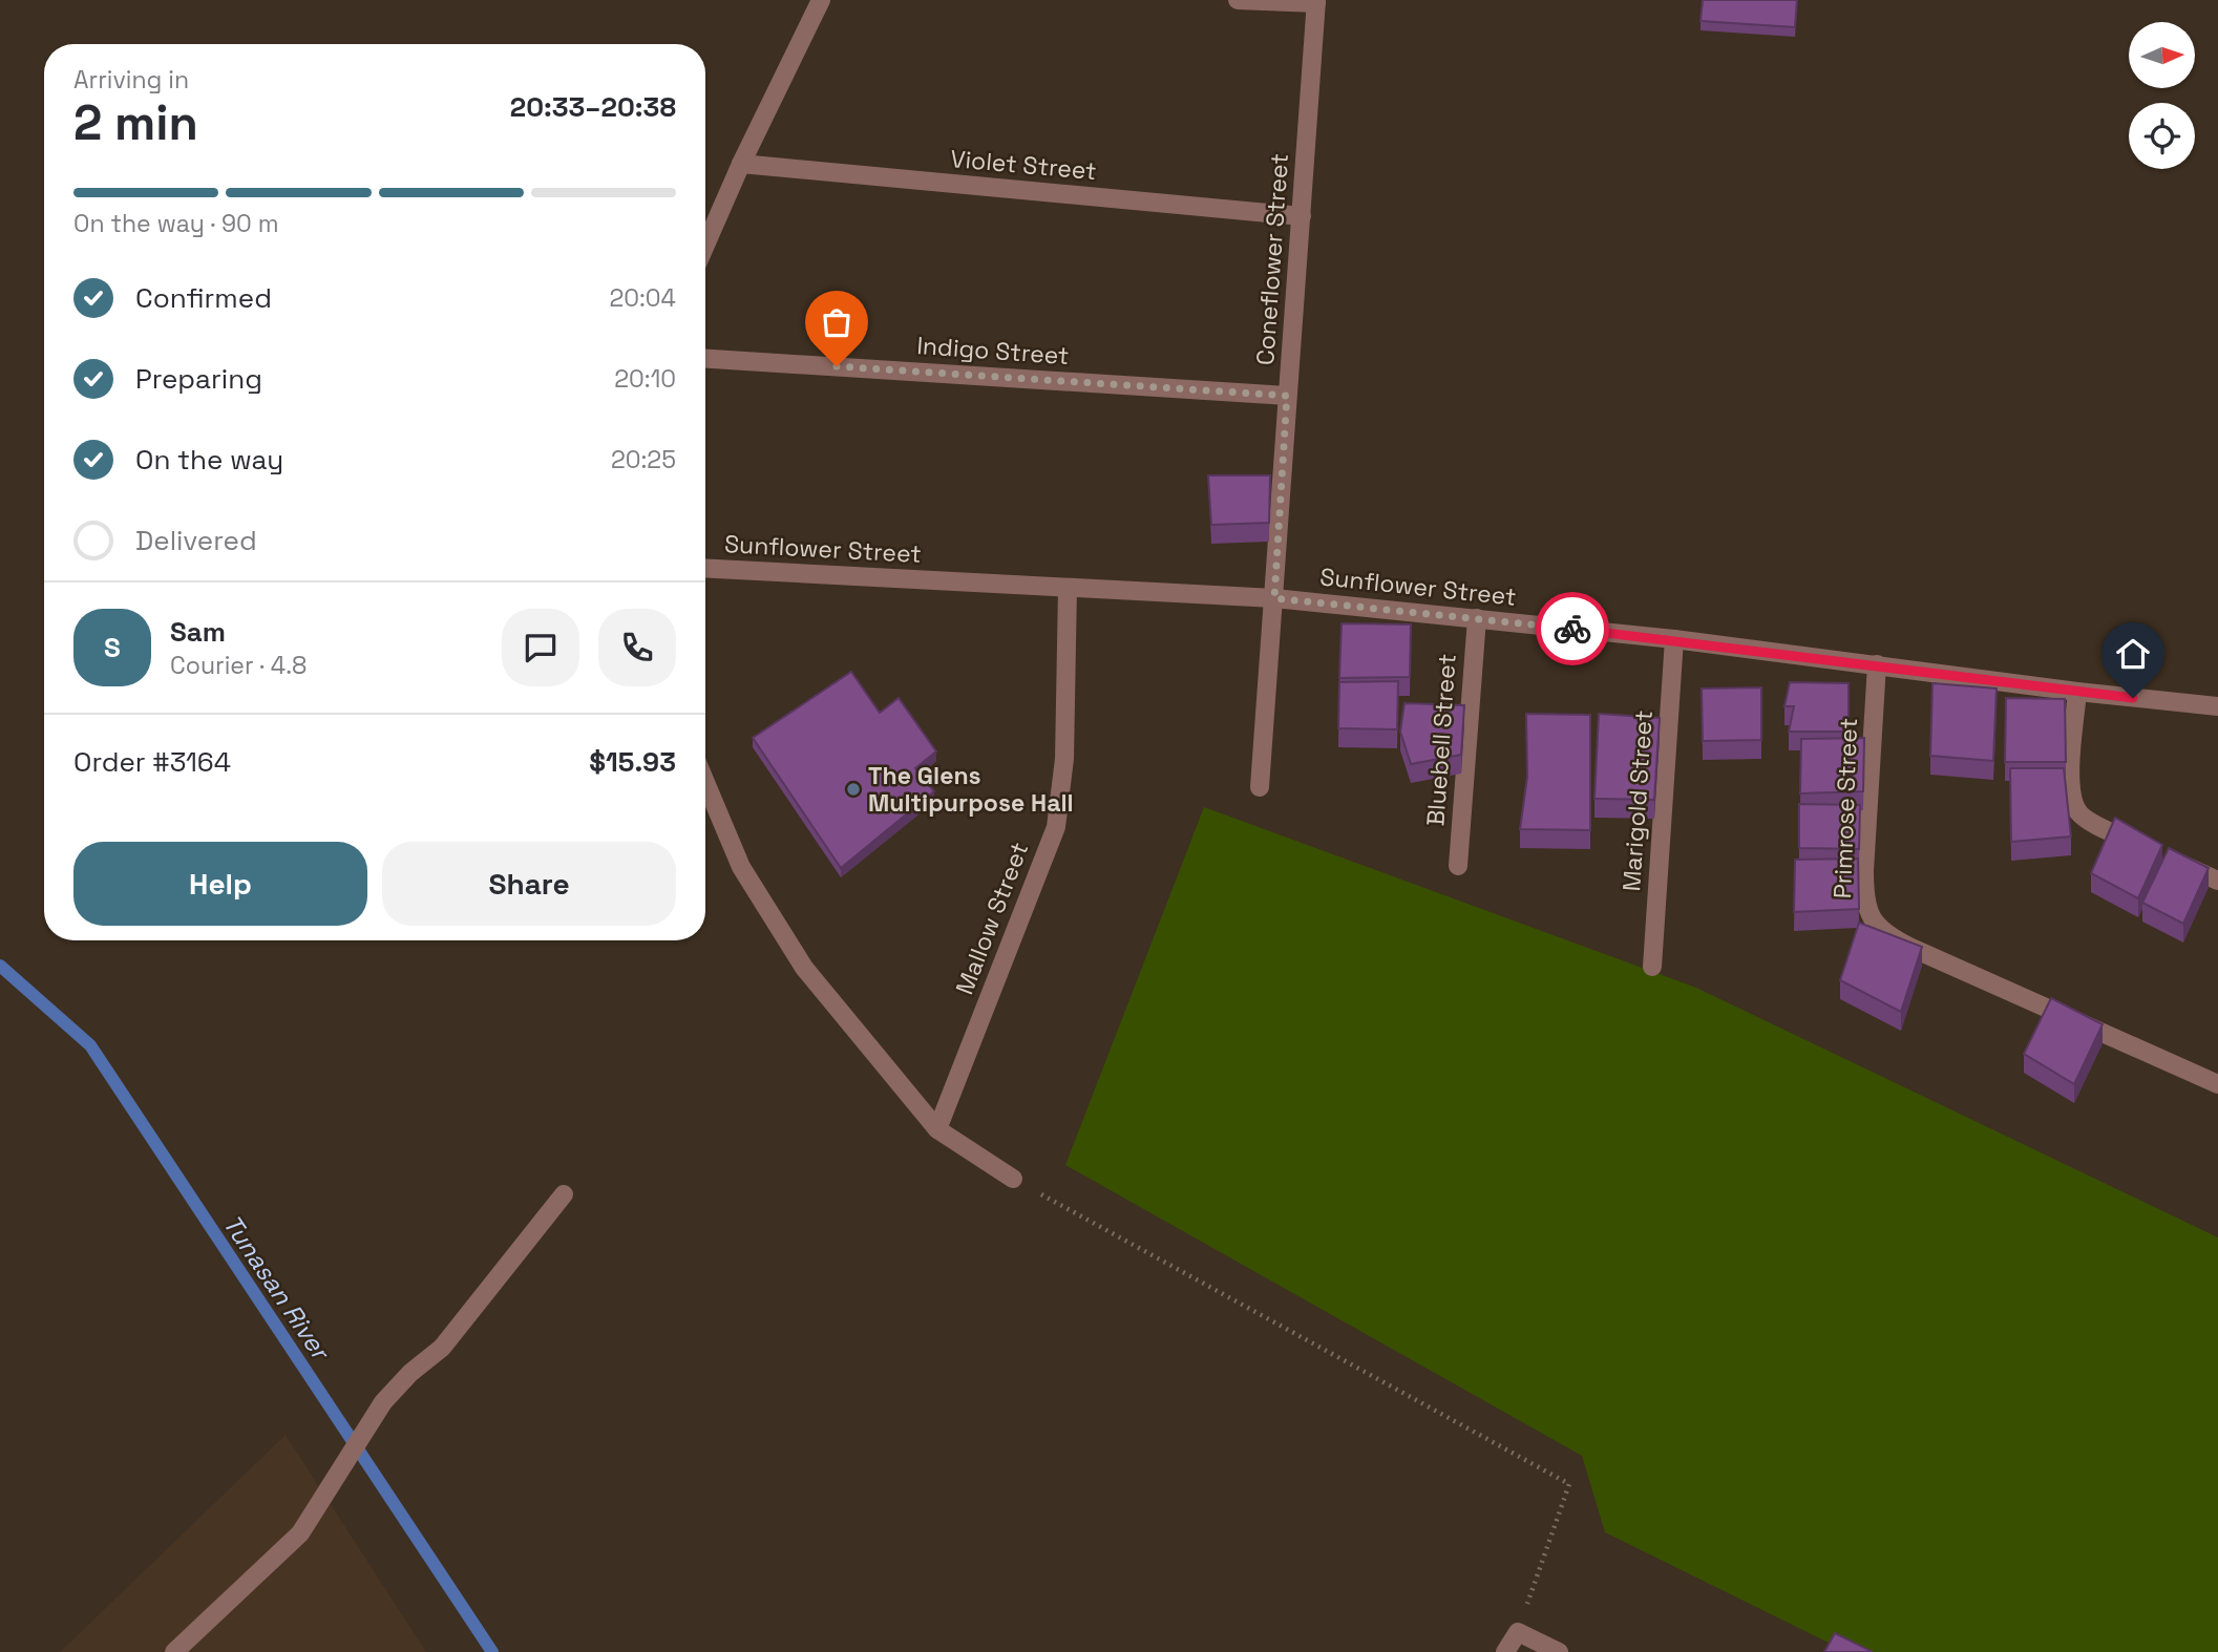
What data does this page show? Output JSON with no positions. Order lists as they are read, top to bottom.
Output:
{
  "streets": {
    "street": [
      "Violet Street",
      "Coneflower Street",
      "Indigo Street",
      "Sunflower Street",
      "Bluebell Street",
      "Marigold Street",
      "Primrose Street",
      "Mallow Street"
    ]
  },
  "crossings": [
    ["Violet Street", "Coneflower Street"],
    ["Coneflower Street", "Indigo Street"],
    ["Coneflower Street", "Sunflower Street"],
    ["Sunflower Street", "Bluebell Street"],
    ["Sunflower Street", "Marigold Street"],
    ["Sunflower Street", "Primrose Street"],
    ["Sunflower Street", "Mallow Street"]
  ],
  "water": ["Tunasan River"],
  "places": ["The Glens Multipurpose Hall"],
  "north": "right",
  "page": {
    "heading": ["2 min", "Arriving in", "20:33–20:38"],
    "panel": [
      "Sam",
      "Courier · 4.8",
      "Order #3164",
      "$15.93"
    ],
    "bar": "On the way · 90 m",
    "list": [
      ["Confirmed", "20:04"],
      ["Preparing", "20:10"],
      ["On the way", "20:25"],
      "Delivered"
    ],
    "round": "S",
    "buttons": ["Help", "Share"]
  }
}
